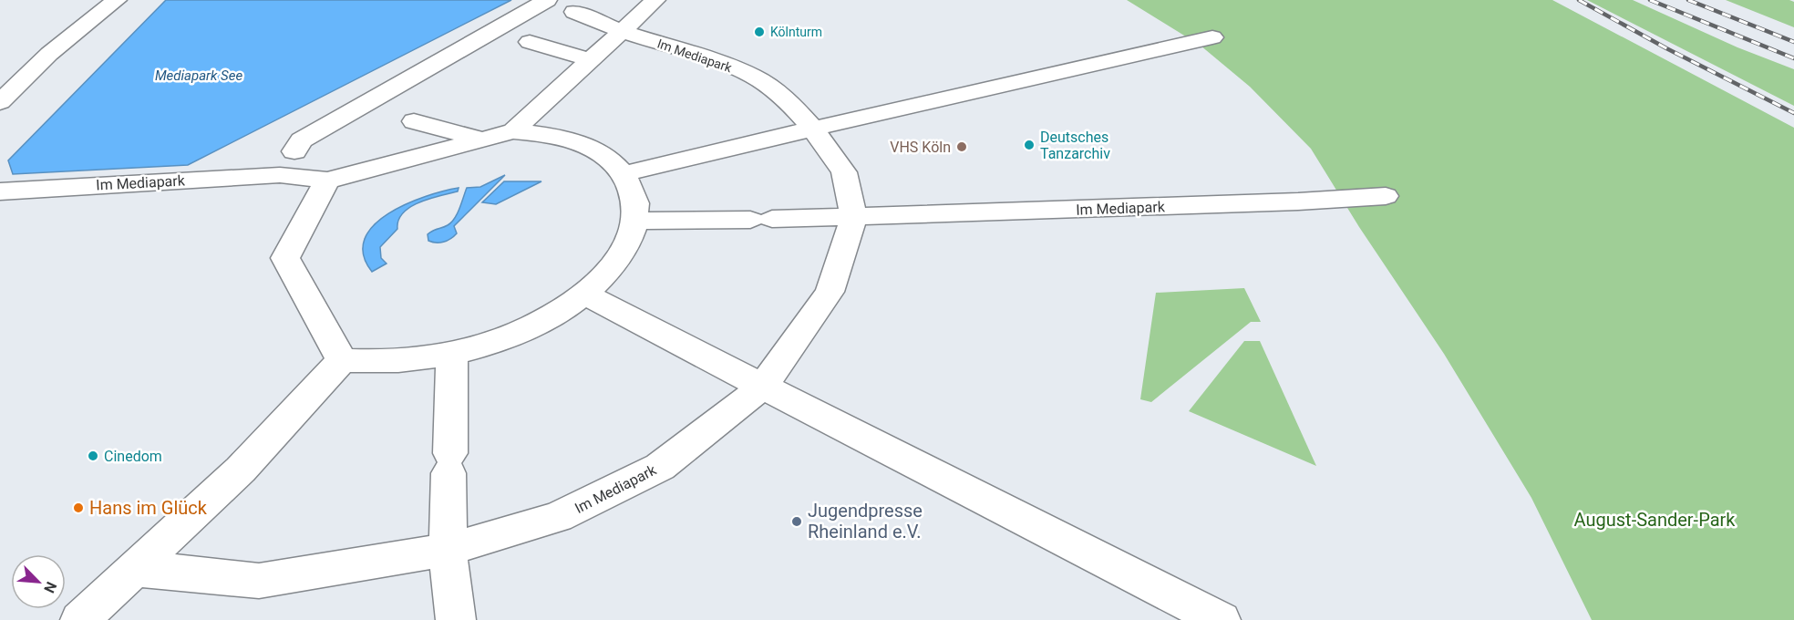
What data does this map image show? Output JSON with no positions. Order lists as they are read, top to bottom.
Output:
{
  "streets": {
    "street": ["Im Mediapark"]
  },
  "water": ["Mediapark See"],
  "parks": ["August-Sander-Park"],
  "places": [
    "Kölnturm",
    "Deutsches Tanzarchiv",
    "VHS Köln",
    "Cinedom",
    "Hans im Glück",
    "Jugendpresse Rheinland e.V."
  ],
  "north": "bottom right"
}
